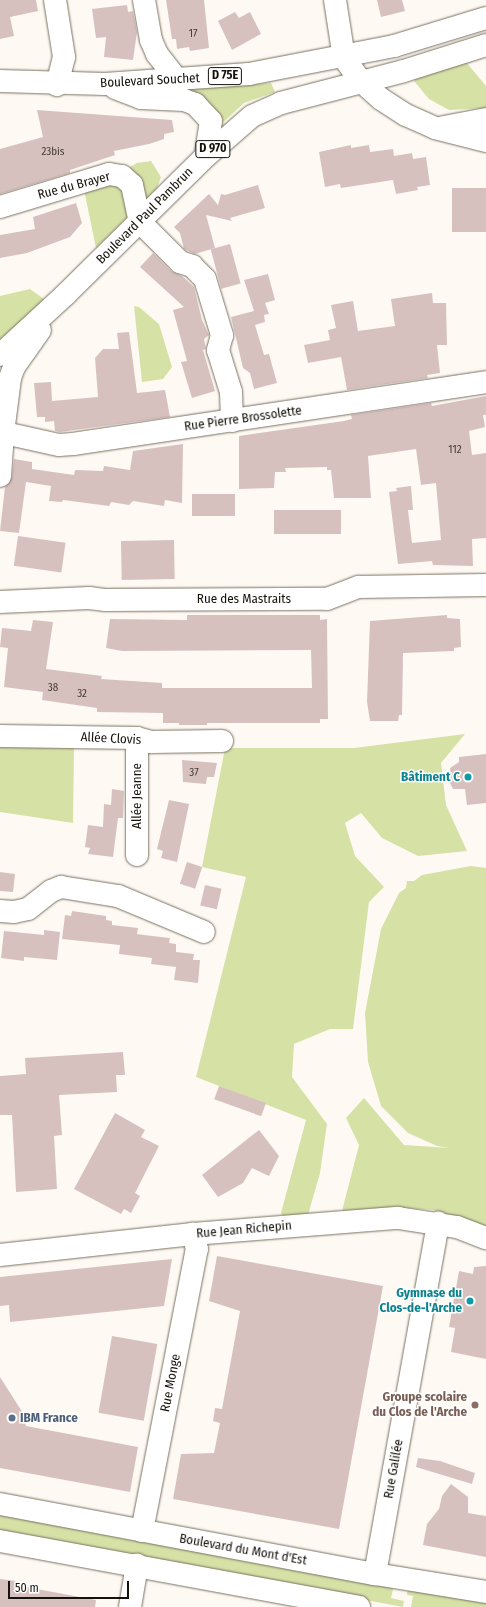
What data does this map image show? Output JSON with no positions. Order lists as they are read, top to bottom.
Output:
{
  "streets": {
    "street": [
      "D 75E",
      "Boulevard Souchet",
      "D 970",
      "Rue du Brayer",
      "Boulevard Paul Pambrun",
      "Rue Pierre Brossolette",
      "Rue des Mastraits",
      "Allée Clovis",
      "Allée Jeanne",
      "Rue Jean Richepin",
      "Rue Monge",
      "Rue Galilée",
      "Boulevard du Mont d'Est"
    ]
  },
  "crossings": [
    ["Rue du Brayer", "Boulevard Paul Pambrun"],
    ["Allée Clovis", "Allée Jeanne"],
    ["Rue Jean Richepin", "Rue Monge"],
    ["Rue Jean Richepin", "Rue Galilée"],
    ["Rue Monge", "Boulevard du Mont d'Est"],
    ["Rue Galilée", "Boulevard du Mont d'Est"]
  ],
  "places": [
    "Bâtiment C",
    "Gymnase du Clos-de-l'Arche",
    "Groupe scolaire du Clos de l'Arche",
    "IBM France"
  ],
  "house_numbers": [
    "17",
    "23bis",
    "112",
    "38",
    "32",
    "37"
  ],
  "scale_bar": "50 m"
}
